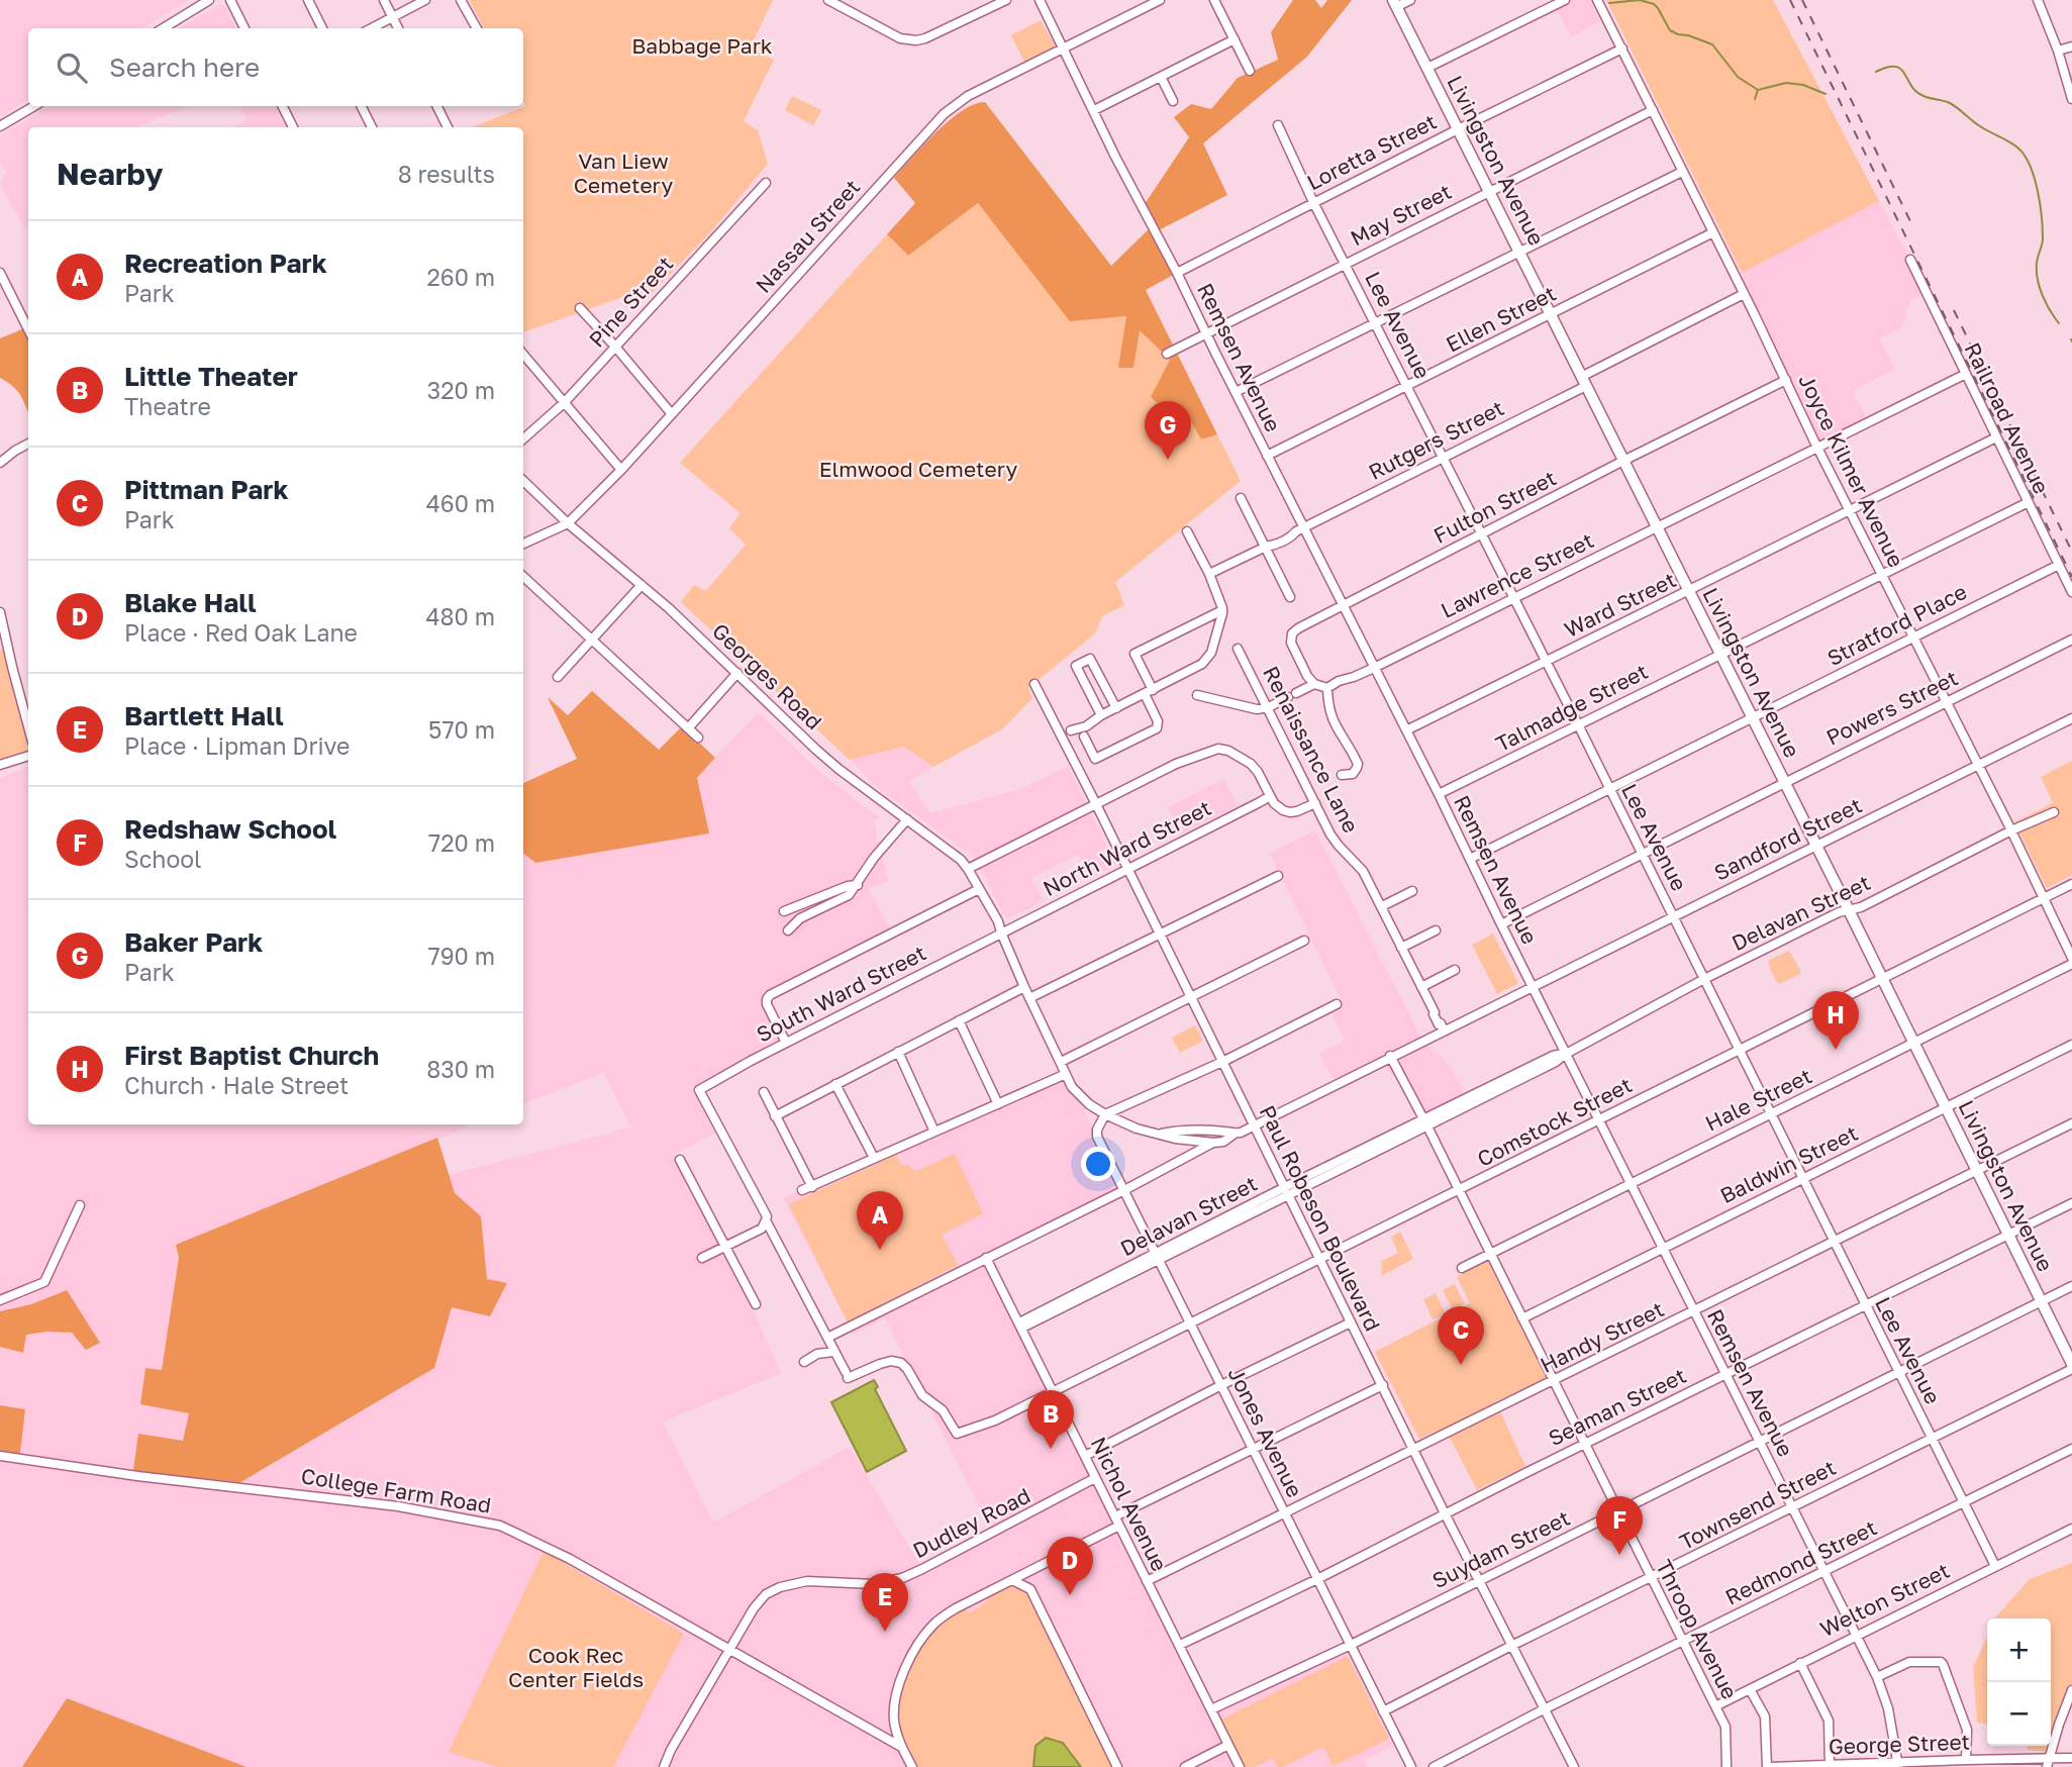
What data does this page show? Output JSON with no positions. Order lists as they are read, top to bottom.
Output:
{
  "streets": {
    "main road": ["Livingston Avenue"],
    "street": [
      "Loretta Street",
      "May Street",
      "Nassau Street",
      "Pine Street",
      "Ellen Street",
      "Lee Avenue",
      "Remsen Avenue",
      "Railroad Avenue",
      "Rutgers Street",
      "Joyce Kilmer Avenue",
      "Fulton Street",
      "Lawrence Street",
      "Ward Street",
      "Stratford Place",
      "Georges Road",
      "Talmadge Street",
      "Powers Street",
      "Renaissance Lane",
      "Sandford Street",
      "North Ward Street",
      "Delavan Street",
      "South Ward Street",
      "Hale Street",
      "Comstock Street",
      "Baldwin Street",
      "Paul Robeson Boulevard",
      "Handy Street",
      "Seaman Street",
      "Jones Avenue",
      "College Farm Road",
      "Nichol Avenue",
      "Townsend Street",
      "Dudley Road",
      "Suydam Street",
      "Redmond Street",
      "Welton Street",
      "Throop Avenue",
      "George Street"
    ]
  },
  "crossings": [
    ["Loretta Street", "Livingston Avenue"],
    ["Loretta Street", "Lee Avenue"],
    ["Loretta Street", "Remsen Avenue"],
    ["Loretta Street", "Joyce Kilmer Avenue"],
    ["Livingston Avenue", "May Street"],
    ["Livingston Avenue", "Ellen Street"],
    ["Livingston Avenue", "Rutgers Street"],
    ["Livingston Avenue", "Fulton Street"],
    ["Livingston Avenue", "Lawrence Street"],
    ["Livingston Avenue", "Ward Street"],
    ["Livingston Avenue", "Stratford Place"],
    ["Livingston Avenue", "Talmadge Street"],
    ["Livingston Avenue", "Powers Street"],
    ["Livingston Avenue", "Sandford Street"],
    ["Livingston Avenue", "Delavan Street"],
    ["Livingston Avenue", "Hale Street"],
    ["Livingston Avenue", "Comstock Street"],
    ["Livingston Avenue", "Baldwin Street"],
    ["Livingston Avenue", "Handy Street"],
    ["Livingston Avenue", "Seaman Street"],
    ["Livingston Avenue", "Suydam Street"],
    ["May Street", "Lee Avenue"],
    ["May Street", "Remsen Avenue"],
    ["May Street", "Joyce Kilmer Avenue"],
    ["Nassau Street", "Remsen Avenue"],
    ["Nassau Street", "Georges Road"],
    ["Ellen Street", "Lee Avenue"],
    ["Ellen Street", "Remsen Avenue"],
    ["Ellen Street", "Joyce Kilmer Avenue"],
    ["Lee Avenue", "Rutgers Street"],
    ["Lee Avenue", "Fulton Street"],
    ["Lee Avenue", "Lawrence Street"],
    ["Lee Avenue", "Ward Street"],
    ["Lee Avenue", "Stratford Place"],
    ["Lee Avenue", "Talmadge Street"],
    ["Lee Avenue", "Powers Street"],
    ["Lee Avenue", "Sandford Street"],
    ["Lee Avenue", "Delavan Street"],
    ["Lee Avenue", "Hale Street"],
    ["Lee Avenue", "Comstock Street"],
    ["Lee Avenue", "Baldwin Street"],
    ["Lee Avenue", "Handy Street"],
    ["Lee Avenue", "Seaman Street"],
    ["Lee Avenue", "Townsend Street"],
    ["Lee Avenue", "Suydam Street"],
    ["Lee Avenue", "Redmond Street"],
    ["Lee Avenue", "Welton Street"],
    ["Remsen Avenue", "Rutgers Street"],
    ["Remsen Avenue", "Fulton Street"],
    ["Remsen Avenue", "Lawrence Street"],
    ["Remsen Avenue", "Ward Street"],
    ["Remsen Avenue", "Stratford Place"],
    ["Remsen Avenue", "Talmadge Street"],
    ["Remsen Avenue", "Powers Street"],
    ["Remsen Avenue", "Sandford Street"],
    ["Remsen Avenue", "Delavan Street"],
    ["Remsen Avenue", "Hale Street"],
    ["Remsen Avenue", "Comstock Street"],
    ["Remsen Avenue", "Baldwin Street"],
    ["Remsen Avenue", "Handy Street"],
    ["Remsen Avenue", "Seaman Street"],
    ["Remsen Avenue", "Townsend Street"],
    ["Remsen Avenue", "Suydam Street"],
    ["Remsen Avenue", "Redmond Street"],
    ["Remsen Avenue", "Welton Street"],
    ["Remsen Avenue", "George Street"],
    ["Railroad Avenue", "Lawrence Street"],
    ["Railroad Avenue", "Ward Street"],
    ["Railroad Avenue", "Stratford Place"],
    ["Railroad Avenue", "Talmadge Street"],
    ["Rutgers Street", "Joyce Kilmer Avenue"],
    ["Joyce Kilmer Avenue", "Fulton Street"],
    ["Joyce Kilmer Avenue", "Lawrence Street"],
    ["Joyce Kilmer Avenue", "Ward Street"],
    ["Joyce Kilmer Avenue", "Stratford Place"],
    ["Joyce Kilmer Avenue", "Talmadge Street"],
    ["Joyce Kilmer Avenue", "Powers Street"],
    ["Joyce Kilmer Avenue", "Sandford Street"],
    ["Joyce Kilmer Avenue", "Delavan Street"],
    ["Joyce Kilmer Avenue", "Comstock Street"],
    ["Georges Road", "Sandford Street"],
    ["Georges Road", "North Ward Street"],
    ["Georges Road", "South Ward Street"],
    ["Georges Road", "Paul Robeson Boulevard"],
    ["Georges Road", "Jones Avenue"],
    ["Renaissance Lane", "Sandford Street"],
    ["Sandford Street", "Paul Robeson Boulevard"],
    ["Sandford Street", "Throop Avenue"],
    ["North Ward Street", "South Ward Street"],
    ["North Ward Street", "Paul Robeson Boulevard"],
    ["Delavan Street", "Paul Robeson Boulevard"],
    ["Delavan Street", "Jones Avenue"],
    ["Delavan Street", "Nichol Avenue"],
    ["Delavan Street", "Throop Avenue"],
    ["Hale Street", "Throop Avenue"],
    ["Comstock Street", "Paul Robeson Boulevard"],
    ["Comstock Street", "Jones Avenue"],
    ["Comstock Street", "Nichol Avenue"],
    ["Comstock Street", "Throop Avenue"],
    ["Baldwin Street", "Throop Avenue"],
    ["Paul Robeson Boulevard", "Handy Street"],
    ["Paul Robeson Boulevard", "Seaman Street"],
    ["Paul Robeson Boulevard", "Townsend Street"],
    ["Paul Robeson Boulevard", "Suydam Street"],
    ["Paul Robeson Boulevard", "Redmond Street"],
    ["Handy Street", "Jones Avenue"],
    ["Handy Street", "Nichol Avenue"],
    ["Handy Street", "Throop Avenue"],
    ["Seaman Street", "Jones Avenue"],
    ["Seaman Street", "Nichol Avenue"],
    ["Seaman Street", "Throop Avenue"],
    ["Jones Avenue", "Townsend Street"],
    ["Jones Avenue", "Suydam Street"],
    ["College Farm Road", "Dudley Road"],
    ["Nichol Avenue", "Dudley Road"],
    ["Nichol Avenue", "Suydam Street"],
    ["Townsend Street", "Throop Avenue"],
    ["Suydam Street", "Throop Avenue"],
    ["Redmond Street", "Throop Avenue"],
    ["Welton Street", "Throop Avenue"]
  ],
  "parks": [
    "Babbage Park",
    "Van Liew Cemetery",
    "Elmwood Cemetery",
    "Cook Rec Center Fields"
  ],
  "page": {
    "search": "Search here",
    "heading": ["Nearby", "8 results"],
    "list": [
      {
        "mark": "A",
        "name": "Recreation Park",
        "note": "Park",
        "value": "260 m"
      },
      {
        "mark": "B",
        "name": "Little Theater",
        "note": "Theatre",
        "value": "320 m"
      },
      {
        "mark": "C",
        "name": "Pittman Park",
        "note": "Park",
        "value": "460 m"
      },
      {
        "mark": "D",
        "name": "Blake Hall",
        "note": "Place · Red Oak Lane",
        "value": "480 m"
      },
      {
        "mark": "E",
        "name": "Bartlett Hall",
        "note": "Place · Lipman Drive",
        "value": "570 m"
      },
      {
        "mark": "F",
        "name": "Redshaw School",
        "note": "School",
        "value": "720 m"
      },
      {
        "mark": "G",
        "name": "Baker Park",
        "note": "Park",
        "value": "790 m"
      },
      {
        "mark": "H",
        "name": "First Baptist Church",
        "note": "Church · Hale Street",
        "value": "830 m"
      }
    ],
    "pins": [
      "G",
      "H",
      "A",
      "C",
      "B",
      "F",
      "D",
      "E"
    ],
    "map_buttons": ["+", "−"]
  }
}
